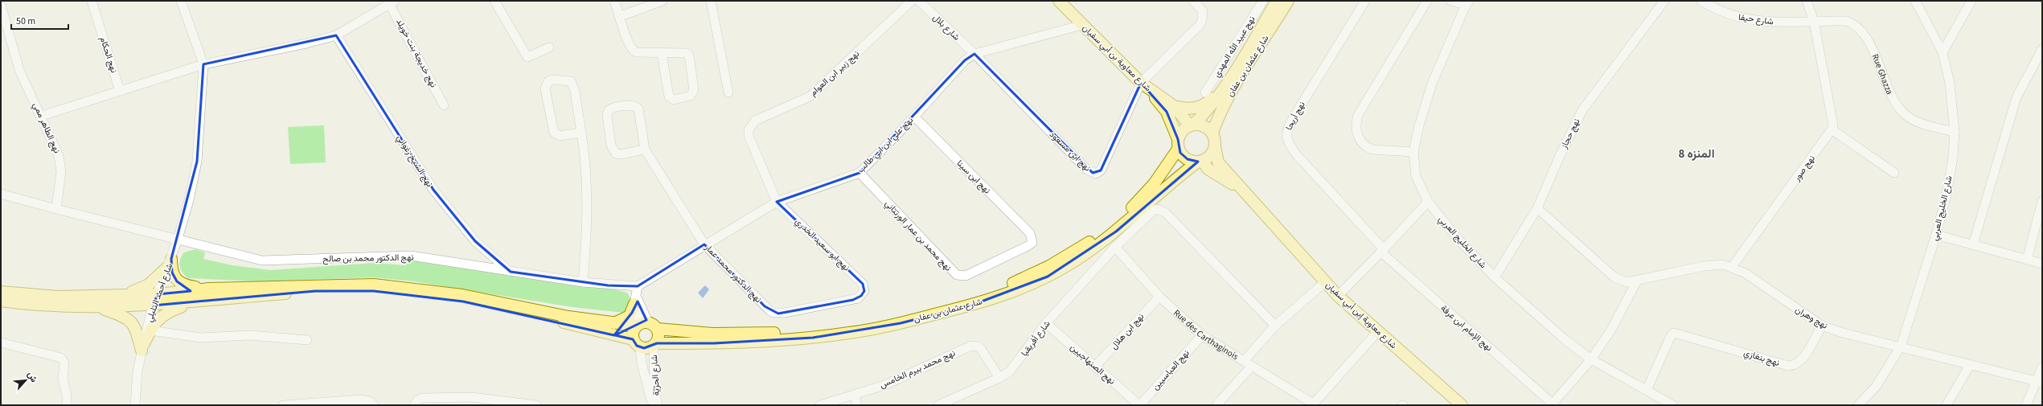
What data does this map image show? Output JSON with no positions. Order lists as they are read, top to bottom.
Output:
{
  "streets": {
    "main road": ["شارع معاوية بن أبي سفيان", "شارع عثمان بن عفان", "شارع معاوية إبن أبي سفيان"],
    "street": [
      "شارع حيفا",
      "شارع بلال",
      "نهج عبيد الله المهدي",
      "نهج خديجة بنت خويلد",
      "نهج الحكام",
      "نهج زبير ابن العوام",
      "Rue Ghazza",
      "نهج أريحا",
      "نهج الطاهر ممي",
      "نهج حجاز",
      "نهج علي ابن ابي طالب",
      "نهج ابن مسعود",
      "نهج الشيخ زغواني",
      "نهج صور",
      "نهج ابن سينا",
      "شارع الخليج العربي",
      "نهج محمد بن عمار الورتتاني",
      "نهج ابو سعيد الخدري",
      "نهج الدكتور محمد بن صالح",
      "نهج الدكتور محمد عمار",
      "شارع أحمد التليلي",
      "نهج وهران",
      "نهج الإمام ابن عرفة",
      "نهج ابن هلال",
      "Rue des Carthaginois",
      "شارع أفريقيا",
      "نهج بنغازي",
      "نهج الصنهاجيين",
      "نهج محمد بيرم الخامس",
      "نهج العباسيين",
      "شارع الحرّيّة"
    ]
  },
  "crossings": [
    ["شارع حيفا", "Rue Ghazza"],
    ["شارع بلال", "نهج علي ابن ابي طالب"],
    ["شارع بلال", "نهج ابن مسعود"],
    ["شارع معاوية بن أبي سفيان", "شارع عثمان بن عفان"],
    ["شارع معاوية بن أبي سفيان", "نهج علي ابن ابي طالب"],
    ["شارع معاوية بن أبي سفيان", "نهج ابن مسعود"],
    ["شارع معاوية بن أبي سفيان", "شارع معاوية إبن أبي سفيان"],
    ["شارع عثمان بن عفان", "شارع معاوية إبن أبي سفيان"],
    ["شارع عثمان بن عفان", "شارع الحرّيّة"],
    ["نهج زبير ابن العوام", "نهج علي ابن ابي طالب"],
    ["نهج زبير ابن العوام", "نهج ابو سعيد الخدري"],
    ["Rue Ghazza", "شارع الخليج العربي"],
    ["نهج أريحا", "نهج الإمام ابن عرفة"],
    ["نهج حجاز", "شارع الخليج العربي"],
    ["نهج حجاز", "نهج وهران"],
    ["نهج علي ابن ابي طالب", "نهج ابن مسعود"],
    ["نهج علي ابن ابي طالب", "نهج ابن سينا"],
    ["نهج علي ابن ابي طالب", "نهج محمد بن عمار الورتتاني"],
    ["نهج علي ابن ابي طالب", "نهج ابو سعيد الخدري"],
    ["نهج علي ابن ابي طالب", "نهج الدكتور محمد بن صالح"],
    ["نهج علي ابن ابي طالب", "نهج الدكتور محمد عمار"],
    ["نهج الشيخ زغواني", "نهج الدكتور محمد بن صالح"],
    ["نهج صور", "نهج وهران"],
    ["نهج ابن سينا", "نهج محمد بن عمار الورتتاني"],
    ["شارع الخليج العربي", "نهج وهران"],
    ["شارع الخليج العربي", "نهج الإمام ابن عرفة"],
    ["شارع الخليج العربي", "نهج بنغازي"],
    ["نهج ابو سعيد الخدري", "نهج الدكتور محمد عمار"],
    ["نهج الدكتور محمد بن صالح", "شارع أحمد التليلي"],
    ["نهج وهران", "نهج بنغازي"],
    ["نهج ابن هلال", "Rue des Carthaginois"],
    ["نهج ابن هلال", "نهج الصنهاجيين"],
    ["Rue des Carthaginois", "شارع أفريقيا"],
    ["Rue des Carthaginois", "نهج العباسيين"],
    ["شارع أفريقيا", "نهج الصنهاجيين"],
    ["شارع أفريقيا", "نهج محمد بيرم الخامس"],
    ["نهج الصنهاجيين", "نهج العباسيين"]
  ],
  "districts": ["المنزه 8"],
  "scale_bar": "50 m",
  "north": "top right"
}
